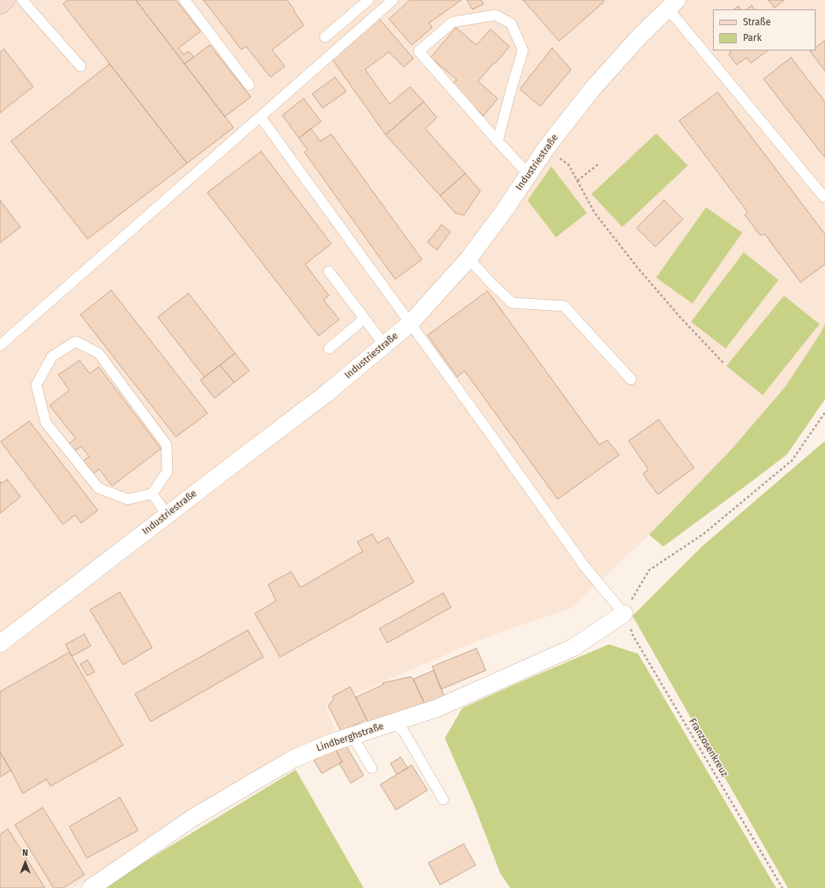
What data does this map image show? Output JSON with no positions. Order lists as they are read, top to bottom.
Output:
{
  "streets": {
    "street": ["Industriestraße", "Lindberghstraße"],
    "path": ["Franzosenkreuz"]
  },
  "crossings": [
    ["Lindberghstraße", "Franzosenkreuz"]
  ],
  "legend": ["Straße", "Park"],
  "north": "top"
}
